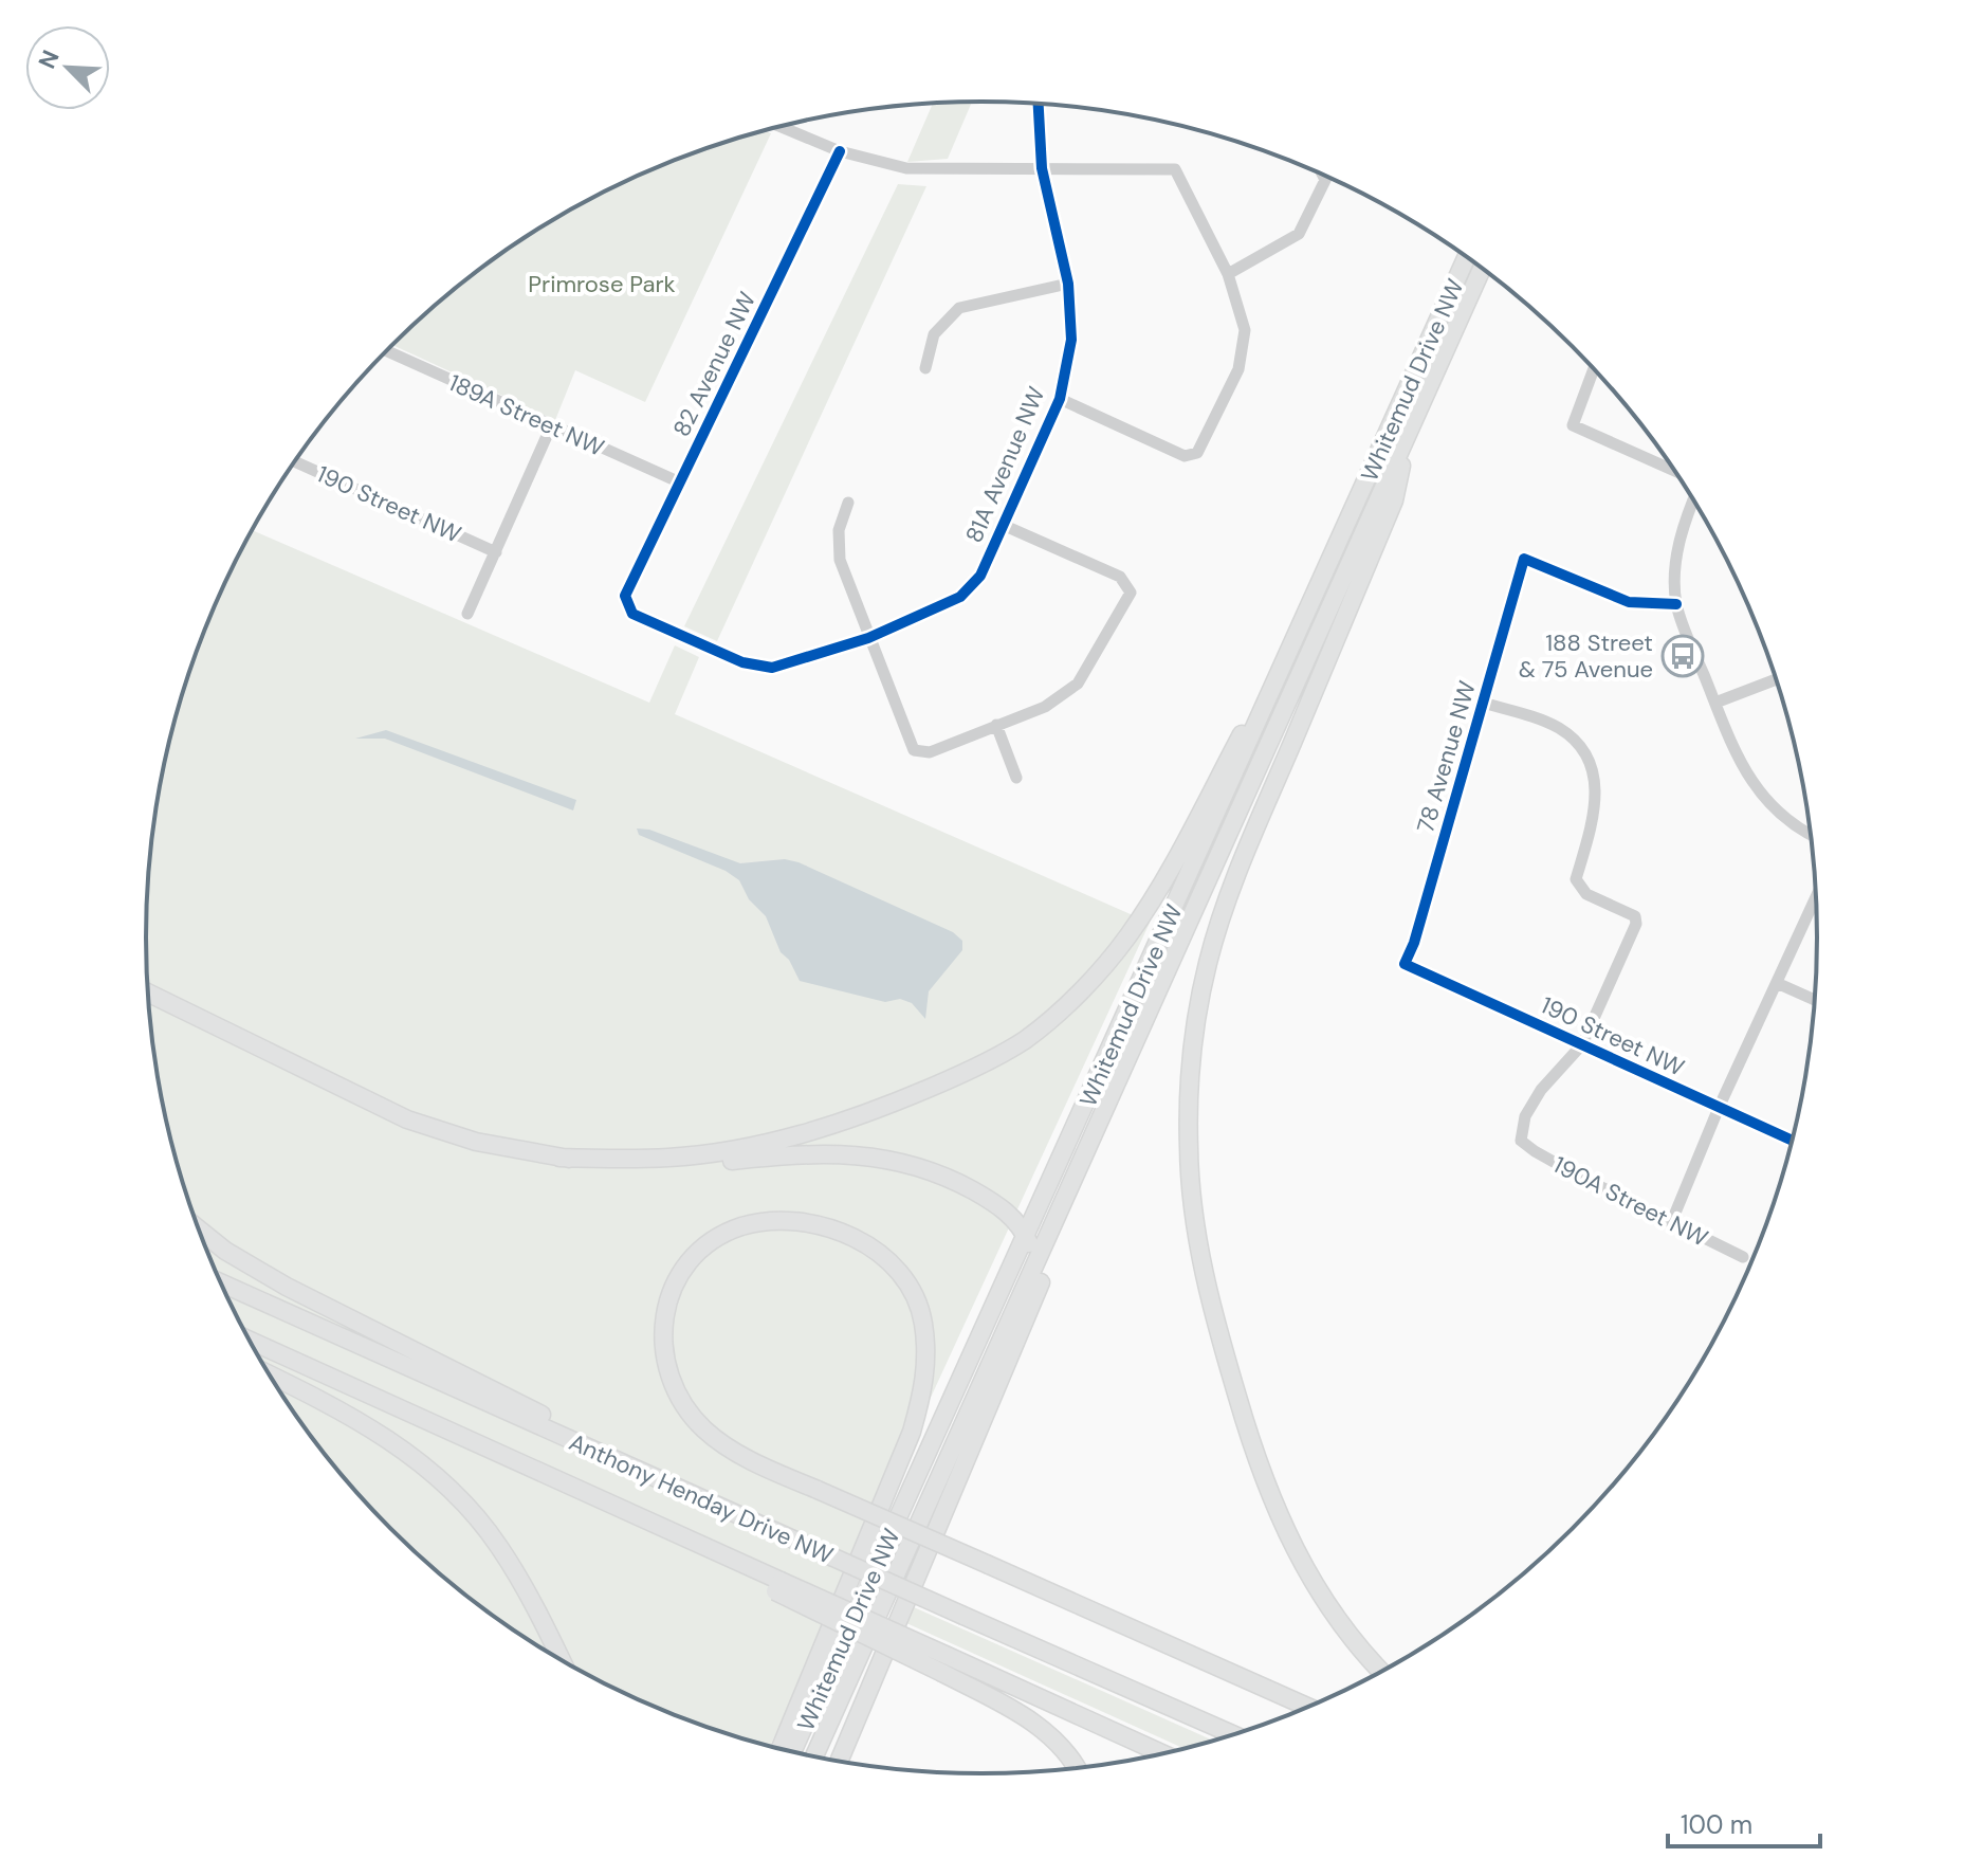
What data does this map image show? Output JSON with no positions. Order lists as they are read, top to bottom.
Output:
{
  "streets": {
    "highway": ["Whitemud Drive NW", "Anthony Henday Drive NW"],
    "street": [
      "82 Avenue NW",
      "189A Street NW",
      "81A Avenue NW",
      "190 Street NW",
      "78 Avenue NW",
      "190A Street NW"
    ]
  },
  "crossings": [
    ["82 Avenue NW", "189A Street NW"],
    ["82 Avenue NW", "81A Avenue NW"],
    ["190 Street NW", "78 Avenue NW"],
    ["190 Street NW", "190A Street NW"]
  ],
  "parks": ["Primrose Park"],
  "places": {
    "bus stop": ["188 Street & 75 Avenue"]
  },
  "scale_bar": "100 m",
  "north": "top left"
}
